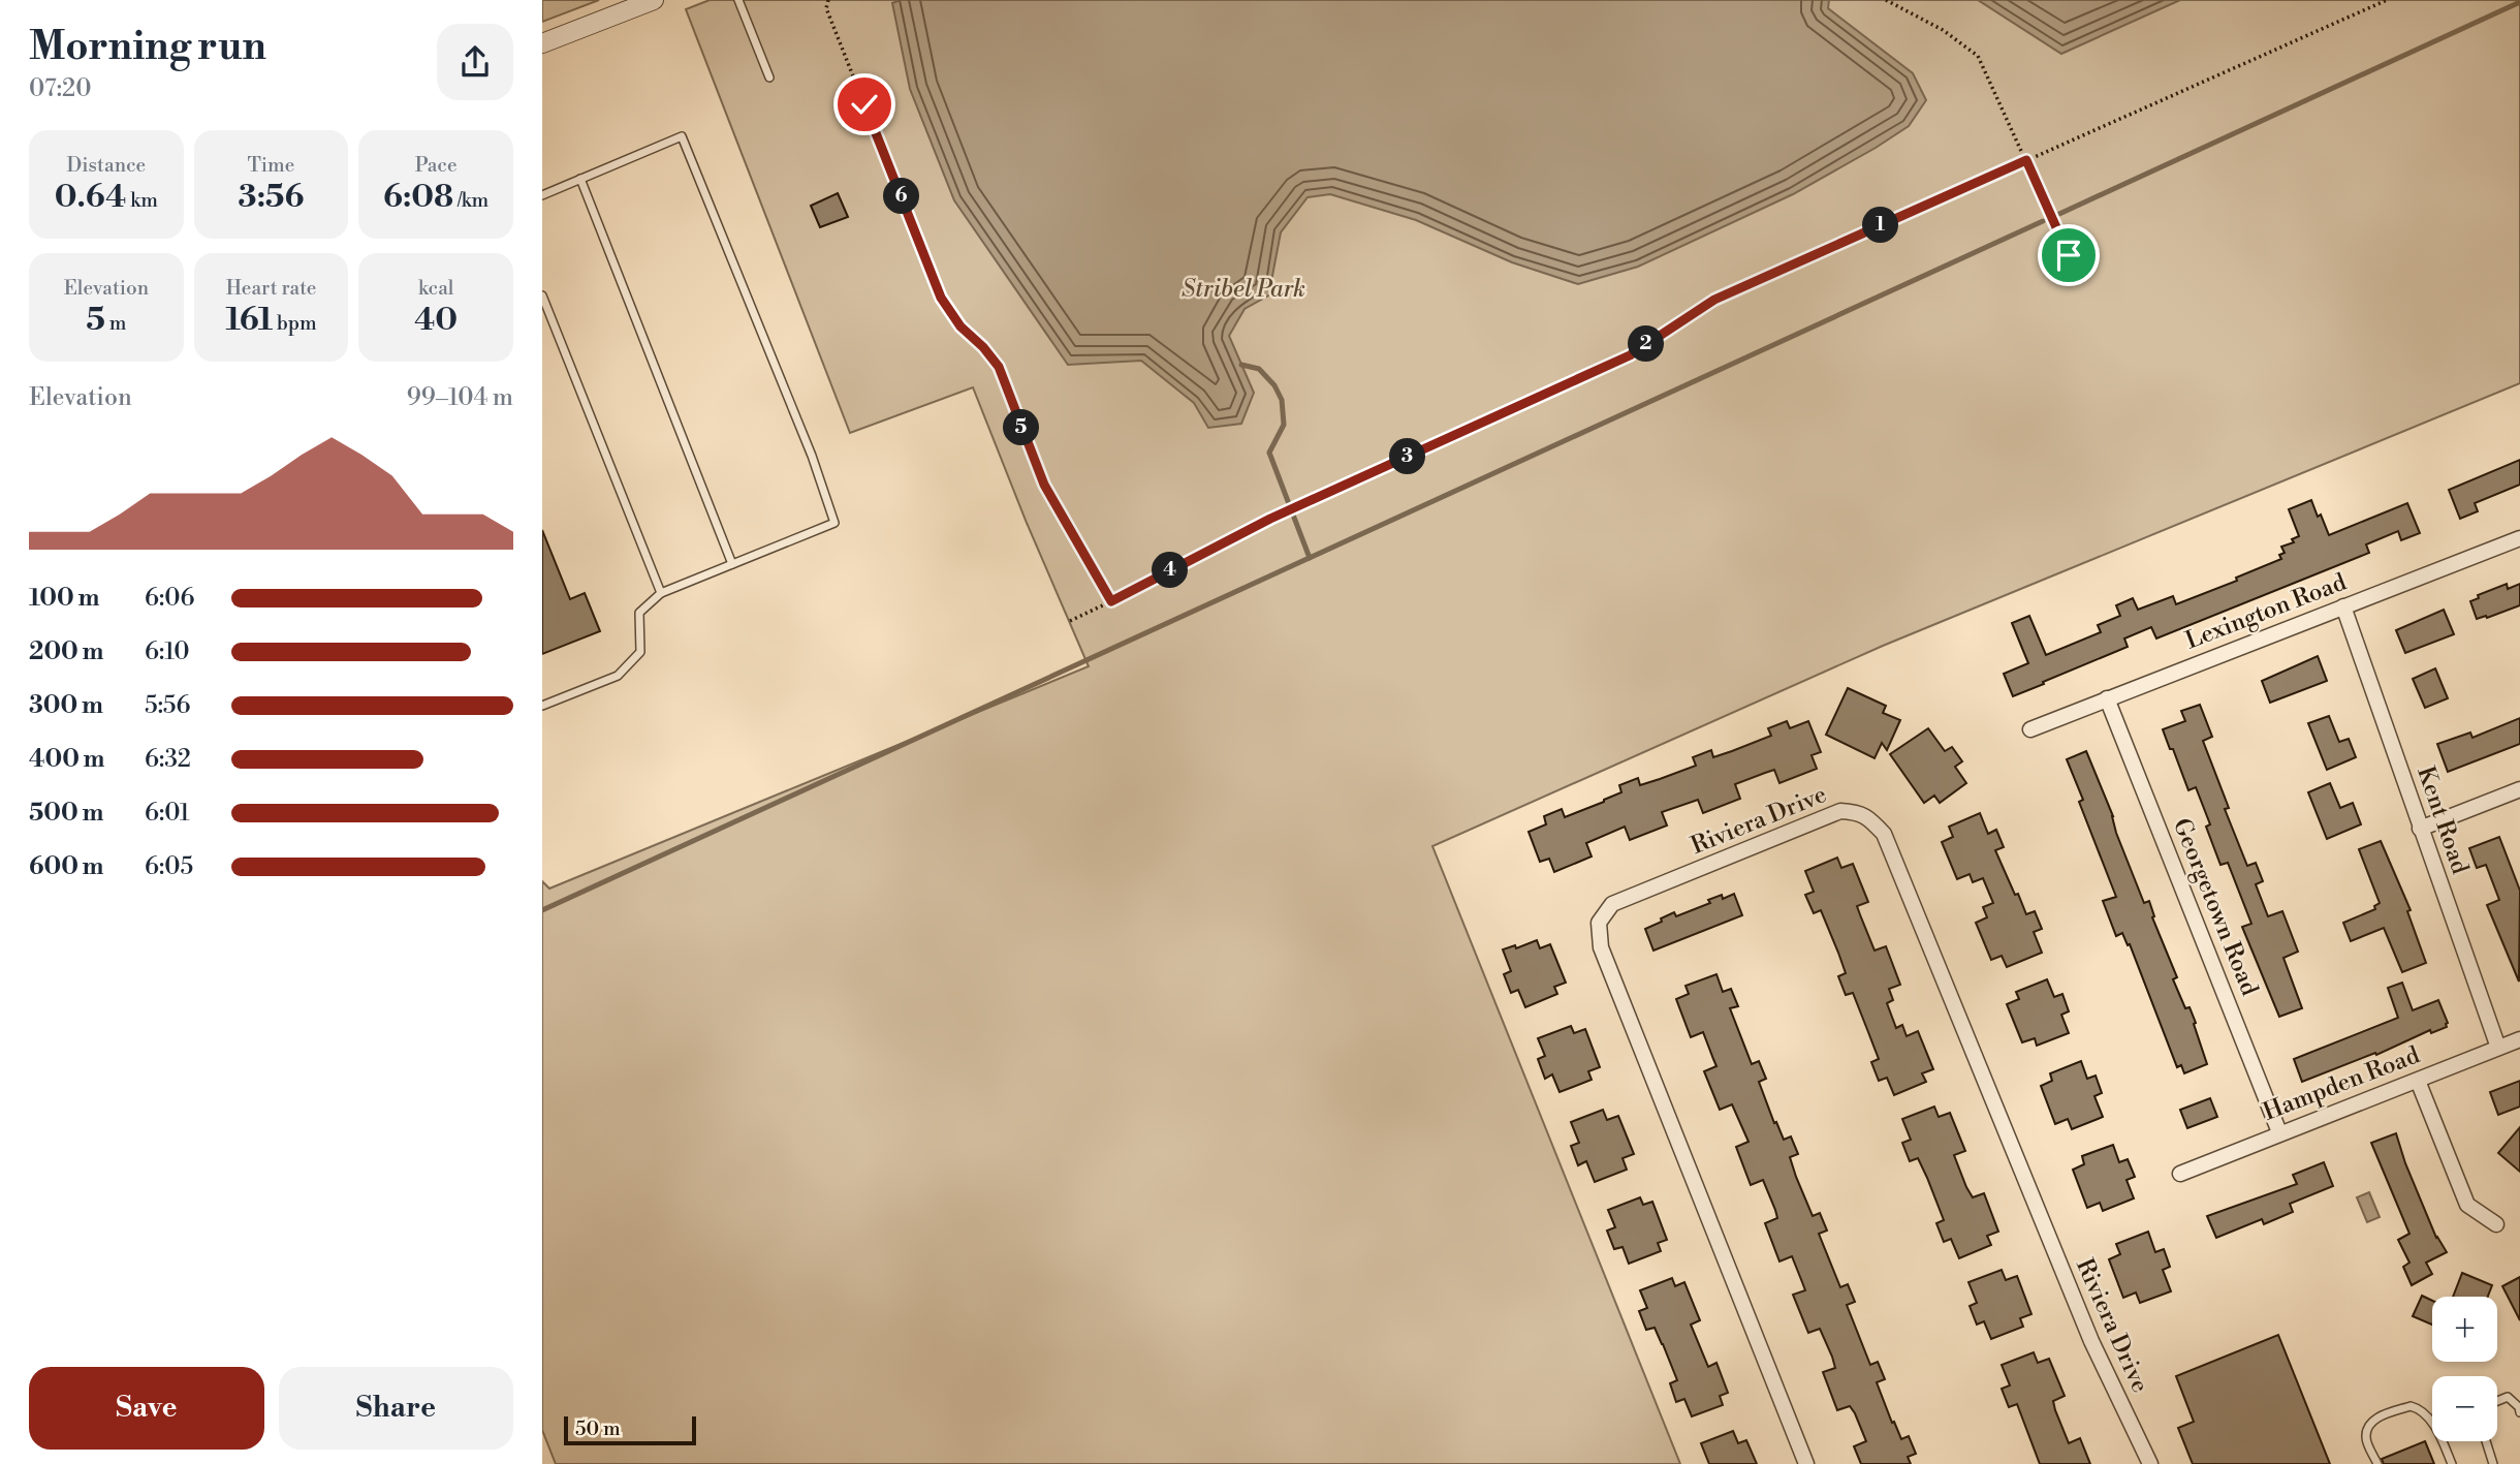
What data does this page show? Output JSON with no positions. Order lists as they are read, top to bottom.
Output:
{
  "streets": {
    "street": [
      "Lexington Road",
      "Riviera Drive",
      "Kent Road",
      "Georgetown Road",
      "Hampden Road"
    ]
  },
  "crossings": [
    ["Lexington Road", "Kent Road"],
    ["Lexington Road", "Georgetown Road"],
    ["Kent Road", "Hampden Road"],
    ["Georgetown Road", "Hampden Road"]
  ],
  "parks": ["Stribel Park"],
  "scale_bar": "50 m",
  "page": {
    "heading": ["Morning run", "07:20"],
    "stats": [
      ["Distance", "0.64 km"],
      ["Time", "3:56"],
      ["Pace", "6:08 /km"],
      ["Elevation", "5 m"],
      ["Heart rate", "161 bpm"],
      ["kcal", "40"]
    ],
    "pins": [
      "6",
      "1",
      "2",
      "5",
      "3",
      "4"
    ],
    "chart": ["Elevation", "99–104 m"],
    "list": [
      {
        "name": "100 m",
        "note": "6:06"
      },
      {
        "name": "200 m",
        "note": "6:10"
      },
      {
        "name": "300 m",
        "note": "5:56"
      },
      {
        "name": "400 m",
        "note": "6:32"
      },
      {
        "name": "500 m",
        "note": "6:01"
      },
      {
        "name": "600 m",
        "note": "6:05"
      }
    ],
    "map_buttons": ["+", "−"],
    "buttons": ["Save", "Share"],
    "scale": "50 m"
  }
}
